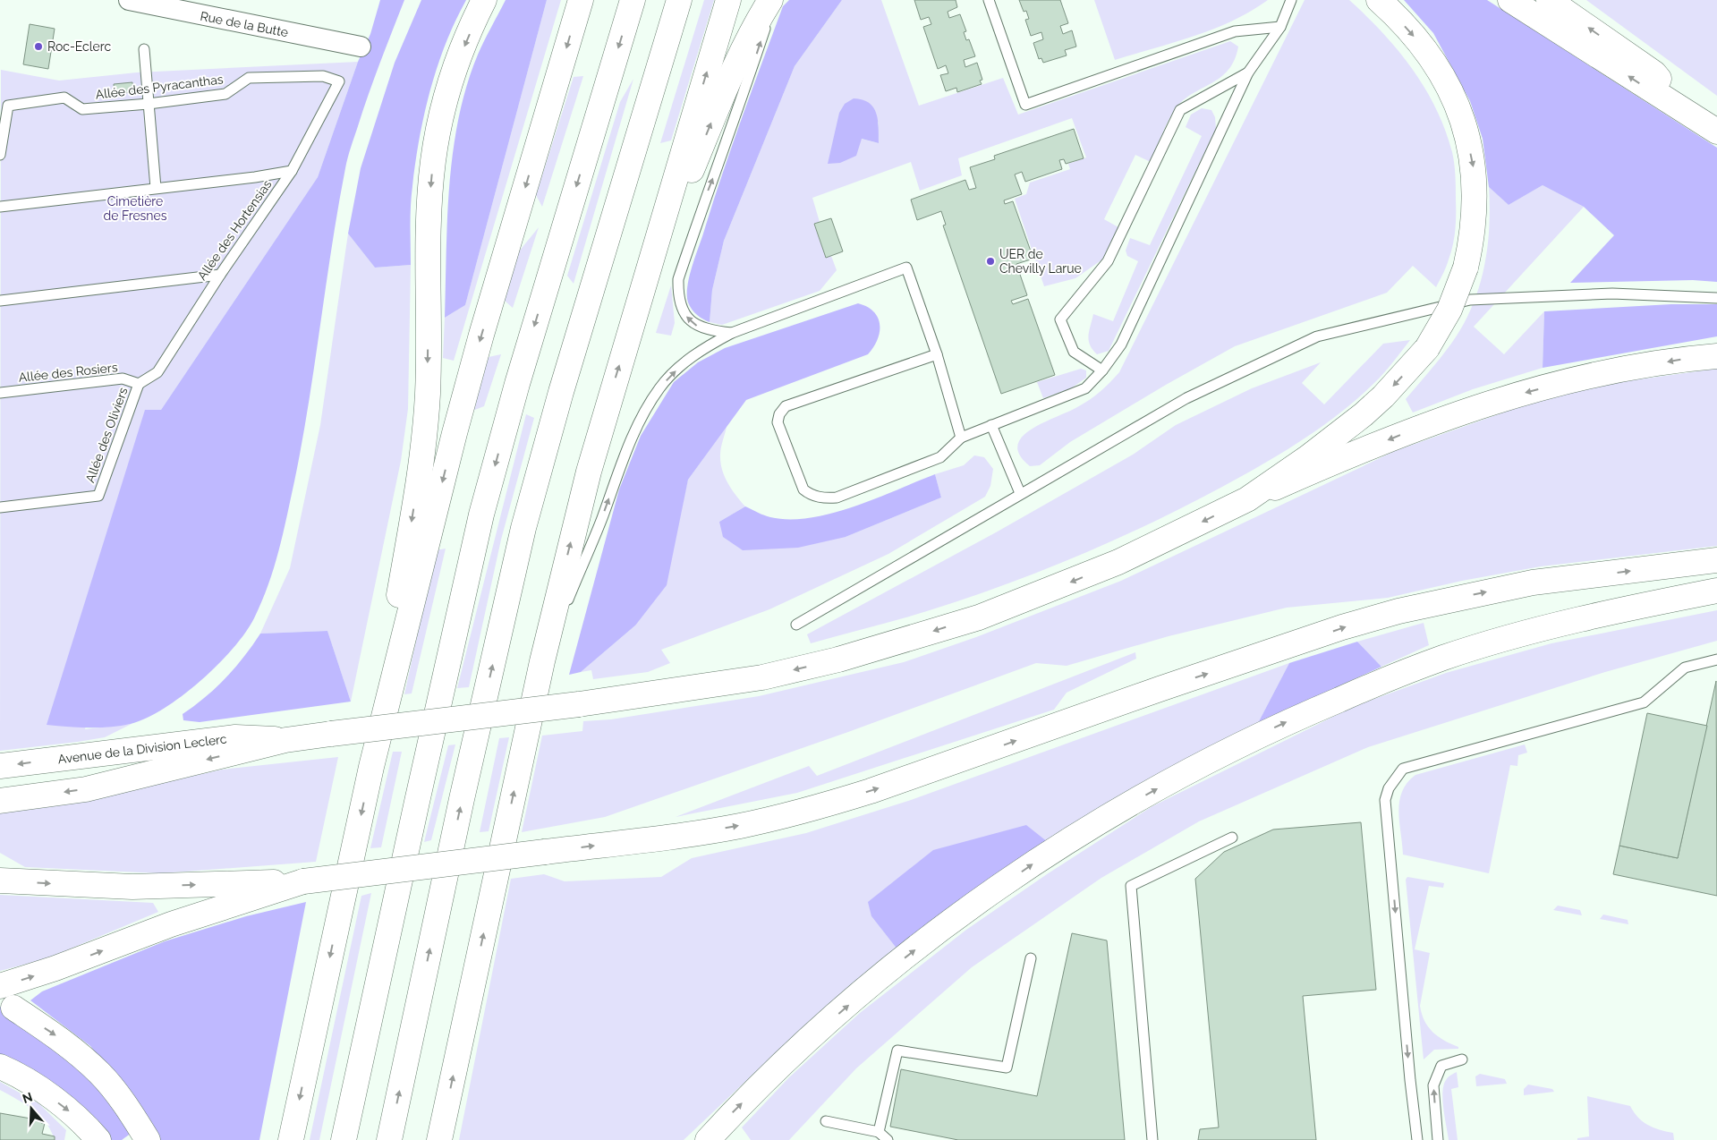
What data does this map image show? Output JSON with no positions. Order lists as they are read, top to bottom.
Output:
{
  "streets": {
    "highway": ["Avenue de la Division Leclerc"],
    "street": ["Rue de la Butte"],
    "lane": [
      "Allée des Pyracanthas",
      "Allée des Hortensias",
      "Allée des Rosiers",
      "Allée des Oliviers"
    ]
  },
  "crossings": [
    ["Allée des Pyracanthas", "Allée des Hortensias"],
    ["Allée des Hortensias", "Allée des Rosiers"],
    ["Allée des Hortensias", "Allée des Oliviers"],
    ["Allée des Rosiers", "Allée des Oliviers"]
  ],
  "parks": ["Cimetière de Fresnes"],
  "places": ["Roc-Eclerc", "UER de Chevilly Larue"],
  "north": "top"
}
